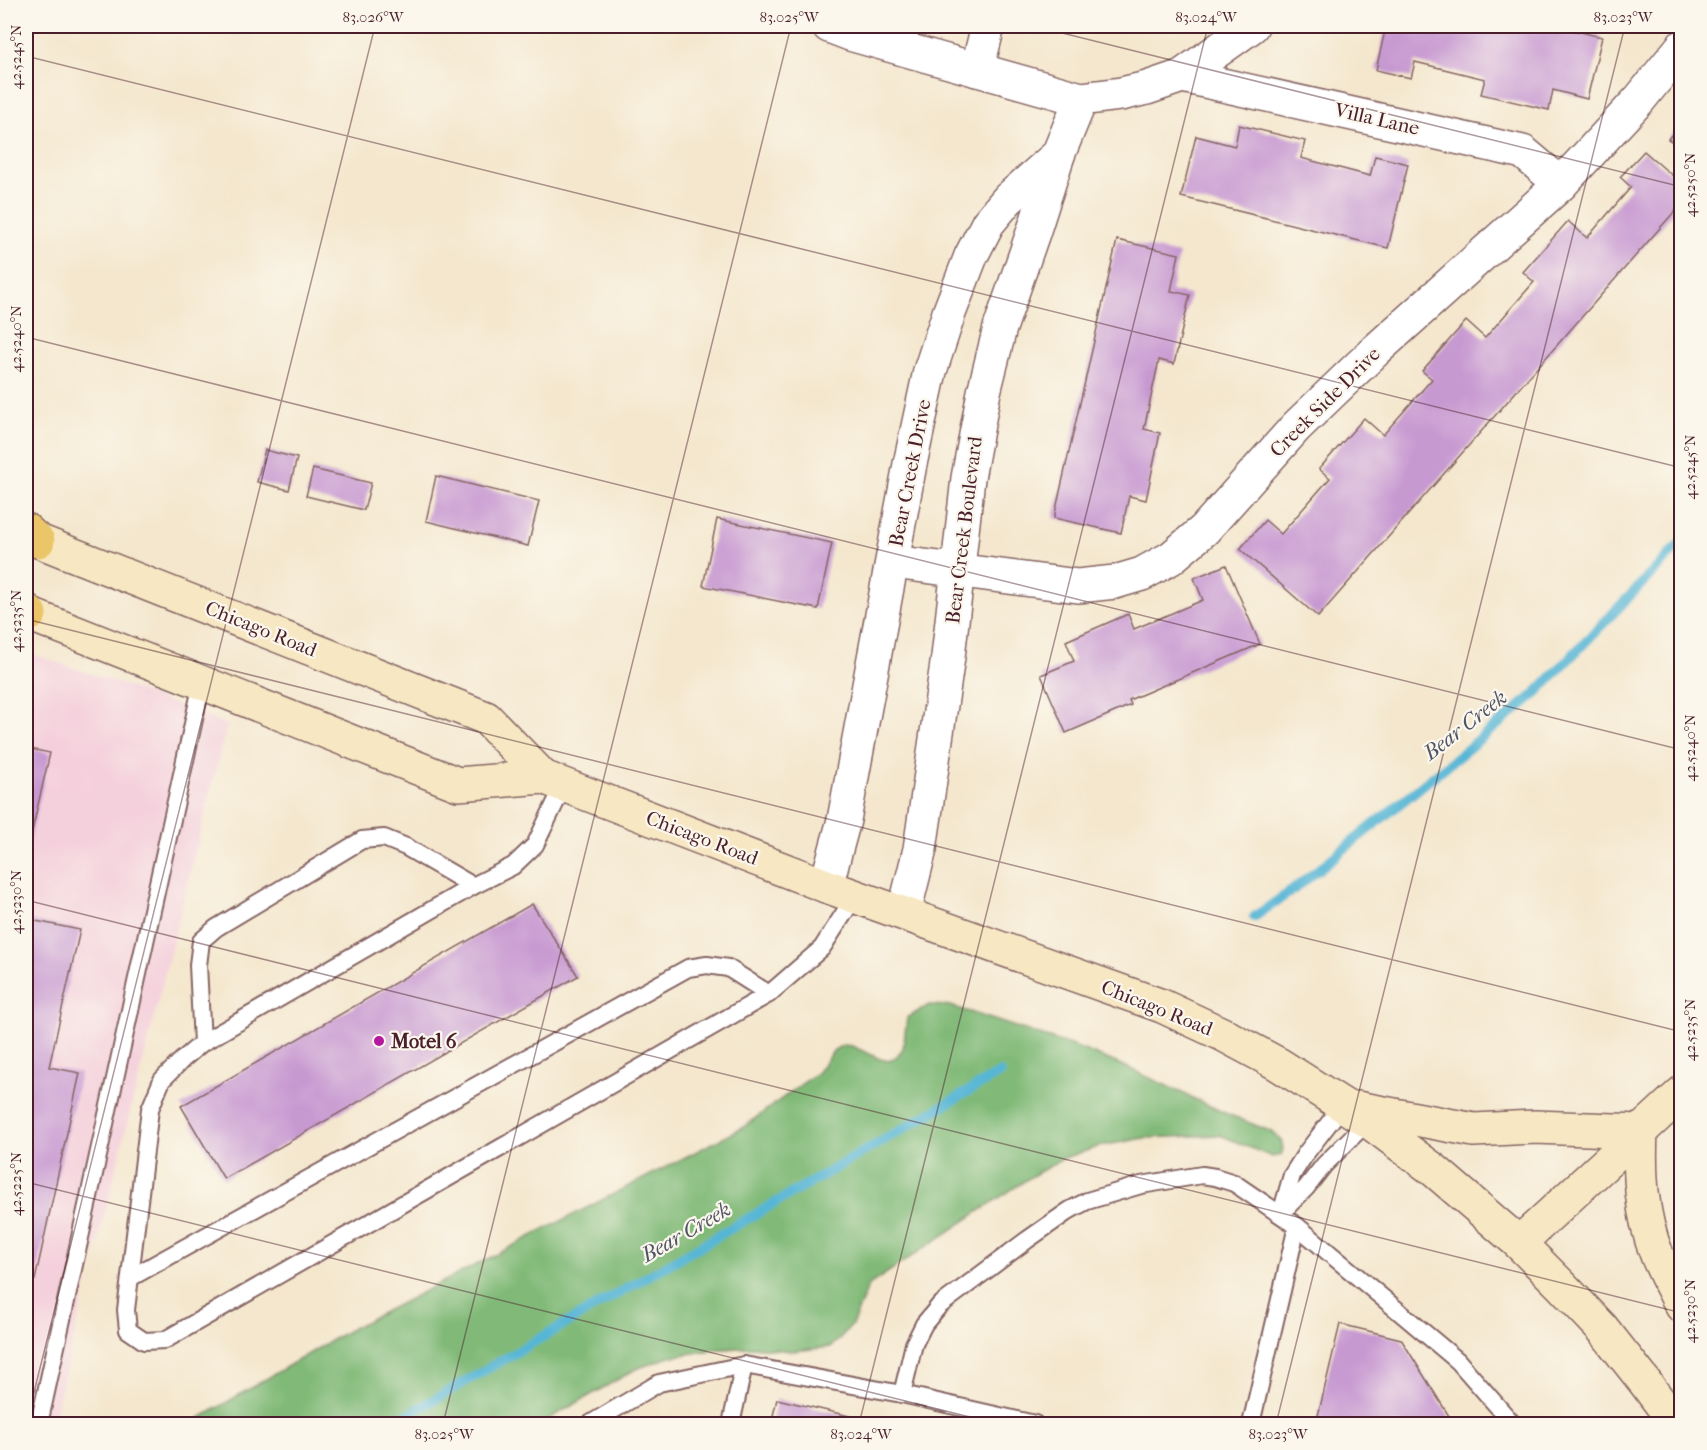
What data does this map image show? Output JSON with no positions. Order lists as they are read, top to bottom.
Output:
{
  "streets": {
    "main road": ["Chicago Road"],
    "street": [
      "Villa Lane",
      "Creek Side Drive",
      "Bear Creek Drive",
      "Bear Creek Boulevard"
    ]
  },
  "crossings": [
    ["Villa Lane", "Creek Side Drive"],
    ["Creek Side Drive", "Bear Creek Drive"],
    ["Creek Side Drive", "Bear Creek Boulevard"],
    ["Bear Creek Drive", "Bear Creek Boulevard"],
    ["Bear Creek Drive", "Chicago Road"],
    ["Bear Creek Boulevard", "Chicago Road"]
  ],
  "water": ["Bear Creek"],
  "places": ["Motel 6"],
  "coordinates": [
    "83.026°W",
    "83.025°W",
    "83.024°W",
    "83.023°W",
    "42.5245°N",
    "42.5250°N",
    "42.5240°N",
    "42.5235°N",
    "42.5230°N",
    "42.5225°N"
  ]
}
